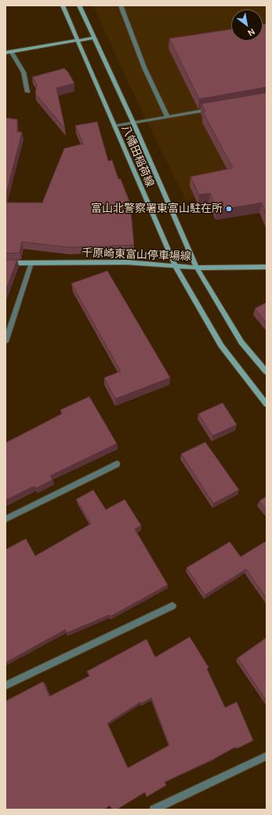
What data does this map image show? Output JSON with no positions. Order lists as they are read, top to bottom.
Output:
{
  "streets": {
    "main road": ["八幡田稲荷線", "千原崎東富山停車場線"]
  },
  "crossings": [
    ["八幡田稲荷線", "千原崎東富山停車場線"]
  ],
  "places": ["富山北警察署東富山駐在所"],
  "north": "bottom right"
}
